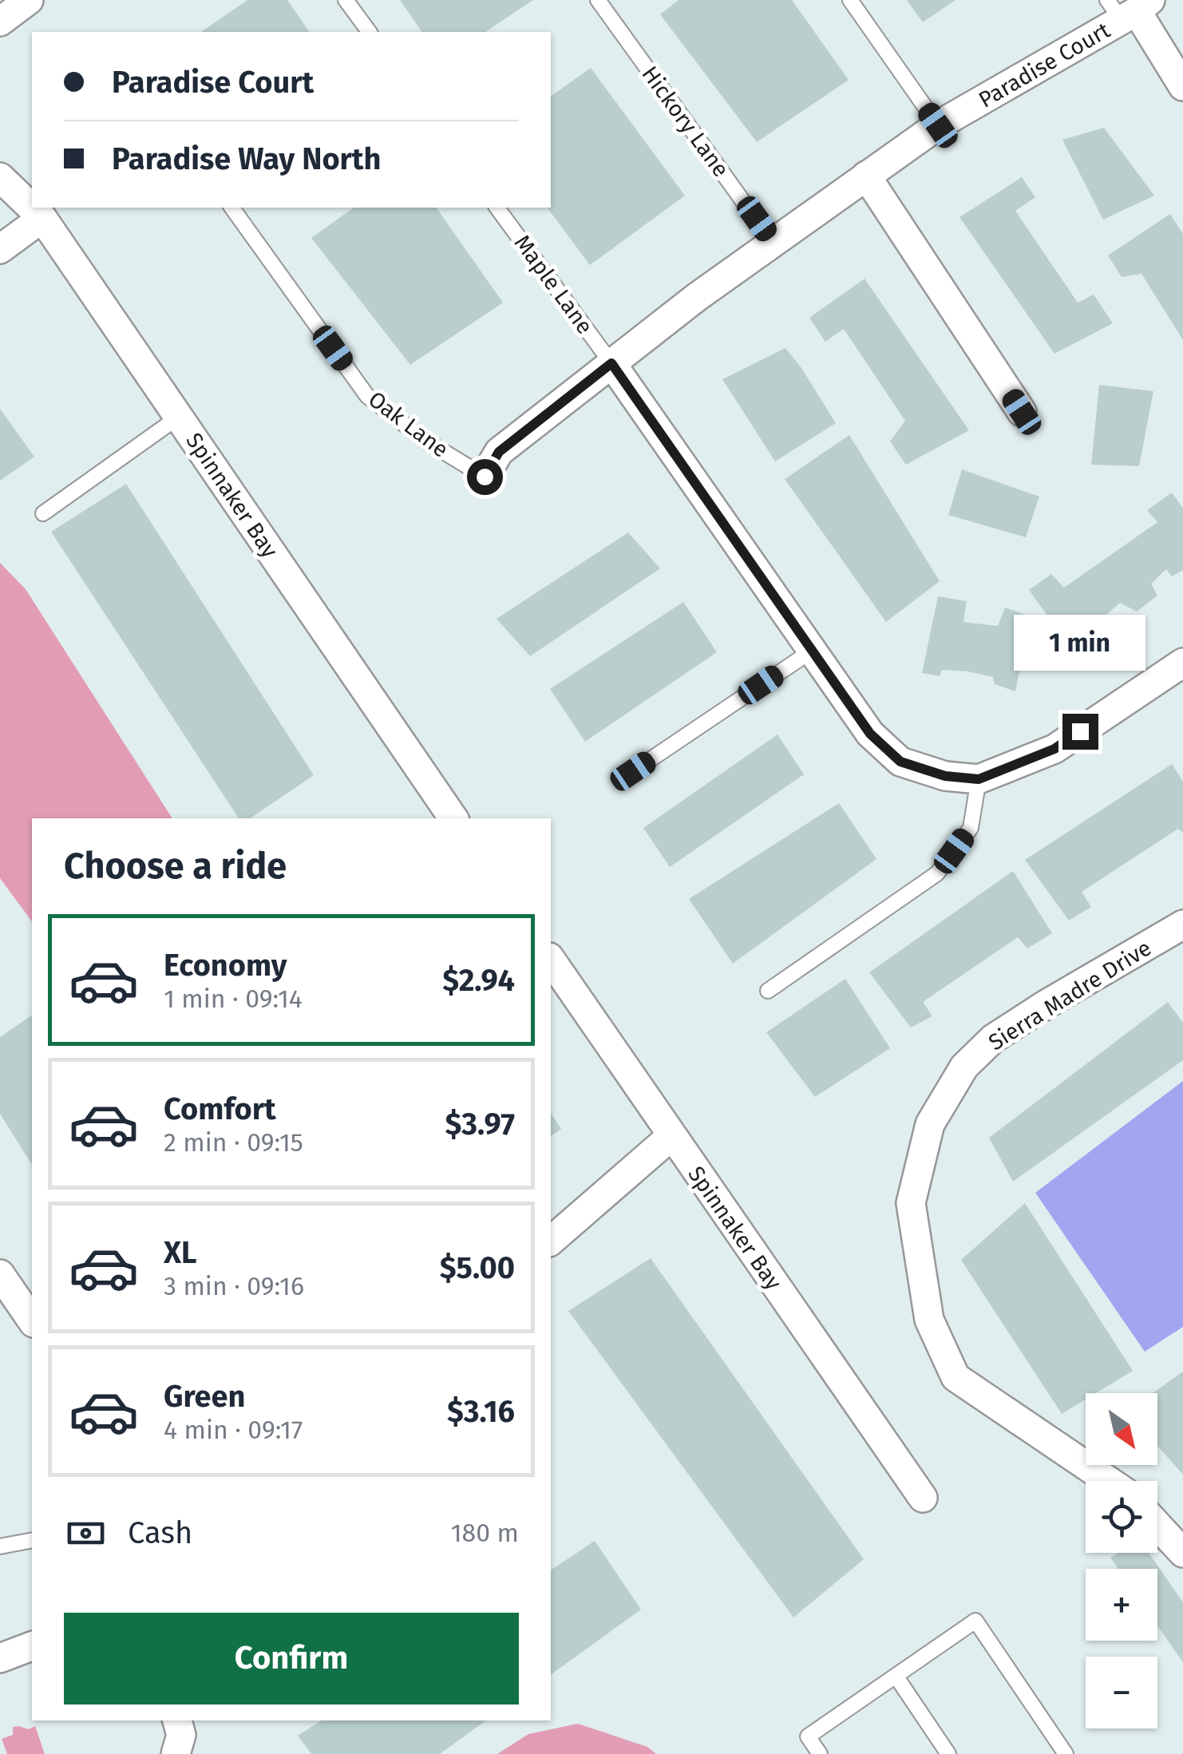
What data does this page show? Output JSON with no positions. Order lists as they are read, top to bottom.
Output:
{
  "streets": {
    "street": ["Paradise Court", "Spinnaker Bay", "Sierra Madre Drive"],
    "lane": ["Hickory Lane", "Maple Lane", "Oak Lane"]
  },
  "crossings": [
    ["Paradise Court", "Hickory Lane"],
    ["Paradise Court", "Maple Lane"],
    ["Paradise Court", "Oak Lane"]
  ],
  "north": "bottom right",
  "page": {
    "banner": ["Paradise Court", "Paradise Way North"],
    "bubble": "1 min",
    "heading": "Choose a ride",
    "list": [
      {
        "name": "Economy",
        "note": "1 min · 09:14",
        "value": "$2.94"
      },
      {
        "name": "Comfort",
        "note": "2 min · 09:15",
        "value": "$3.97"
      },
      {
        "name": "XL",
        "note": "3 min · 09:16",
        "value": "$5.00"
      },
      {
        "name": "Green",
        "note": "4 min · 09:17",
        "value": "$3.16"
      }
    ],
    "map_buttons": ["+", "−"],
    "pay": ["Cash", "180 m"],
    "buttons": "Confirm"
  }
}
